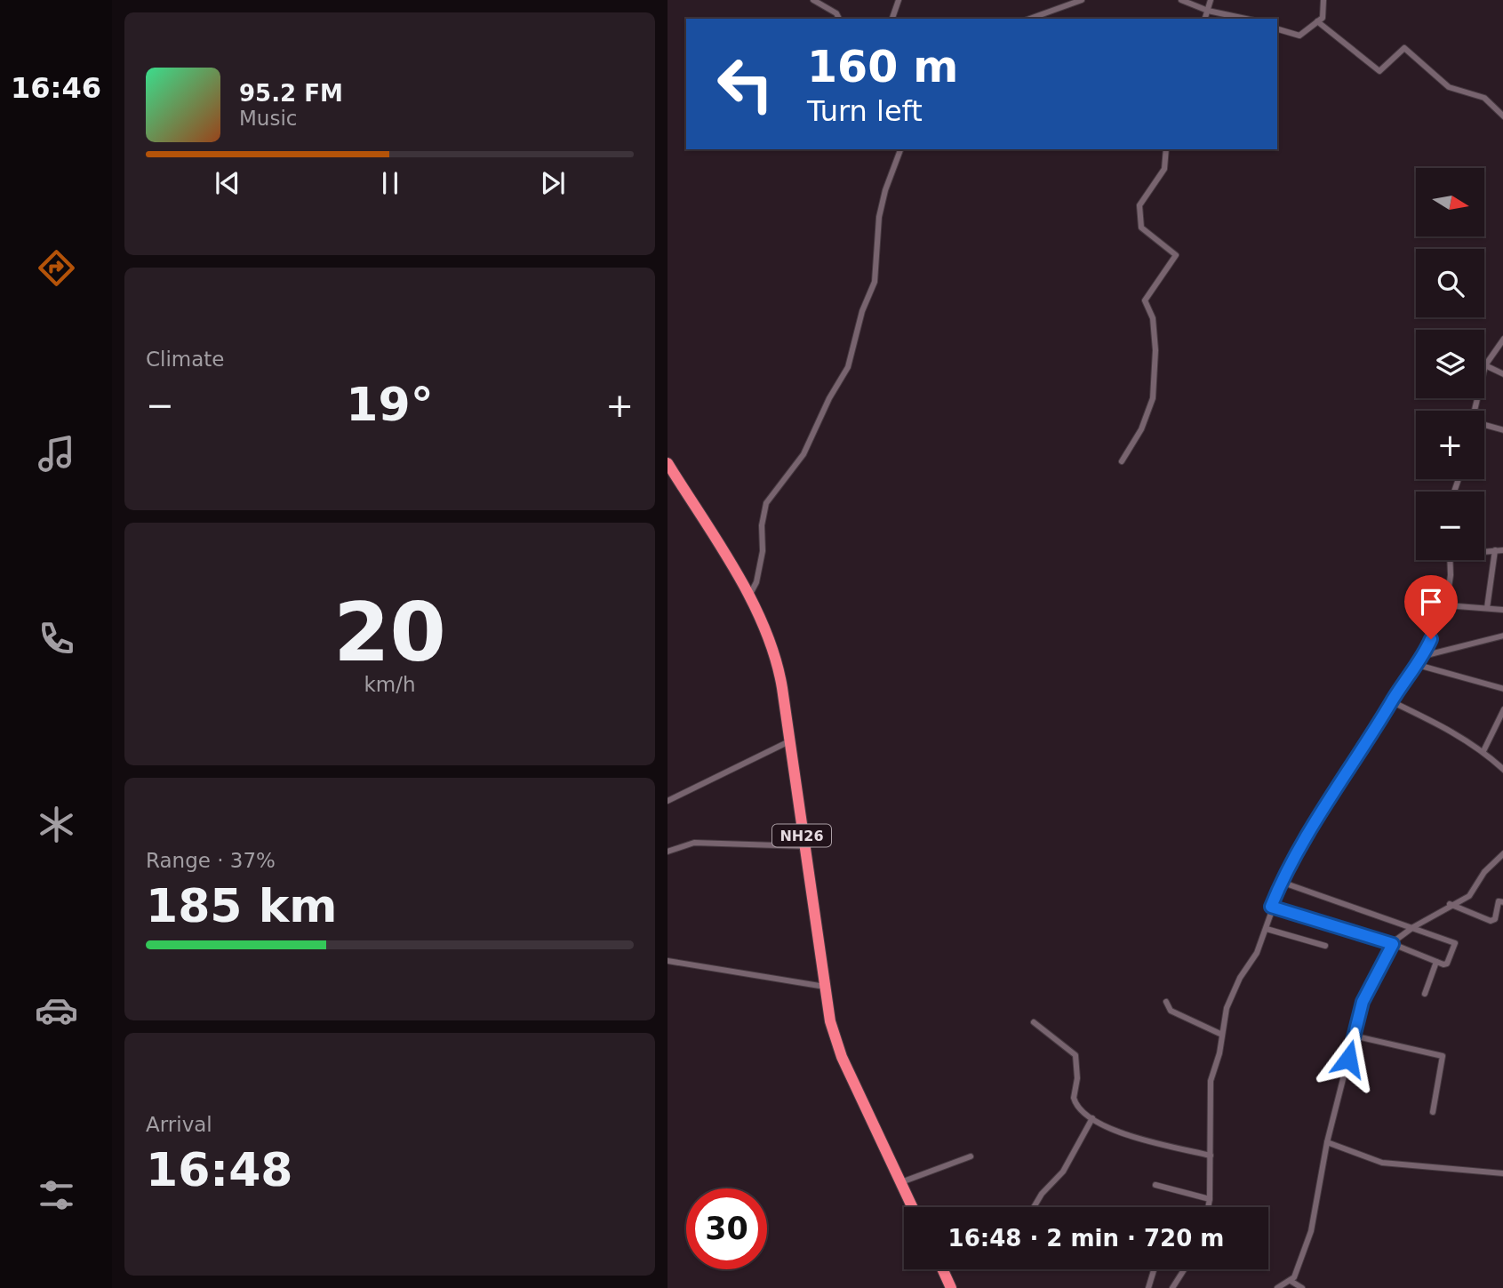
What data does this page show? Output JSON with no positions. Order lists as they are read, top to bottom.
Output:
{
  "streets": {
    "highway": ["NH26"]
  },
  "north": "right",
  "page": {
    "tabs": "16:46",
    "turn": ["160 m", "Turn left"],
    "song": ["95.2 FM", "Music"],
    "map_buttons": ["+", "−"],
    "tile": [
      "Climate",
      ["20", "km/h"],
      ["Range · 37%", "185 km"],
      ["Arrival", "16:48"]
    ],
    "heat": ["−", "19°", "+"],
    "limit": "30",
    "trip": "16:48 · 2 min · 720 m"
  }
}
